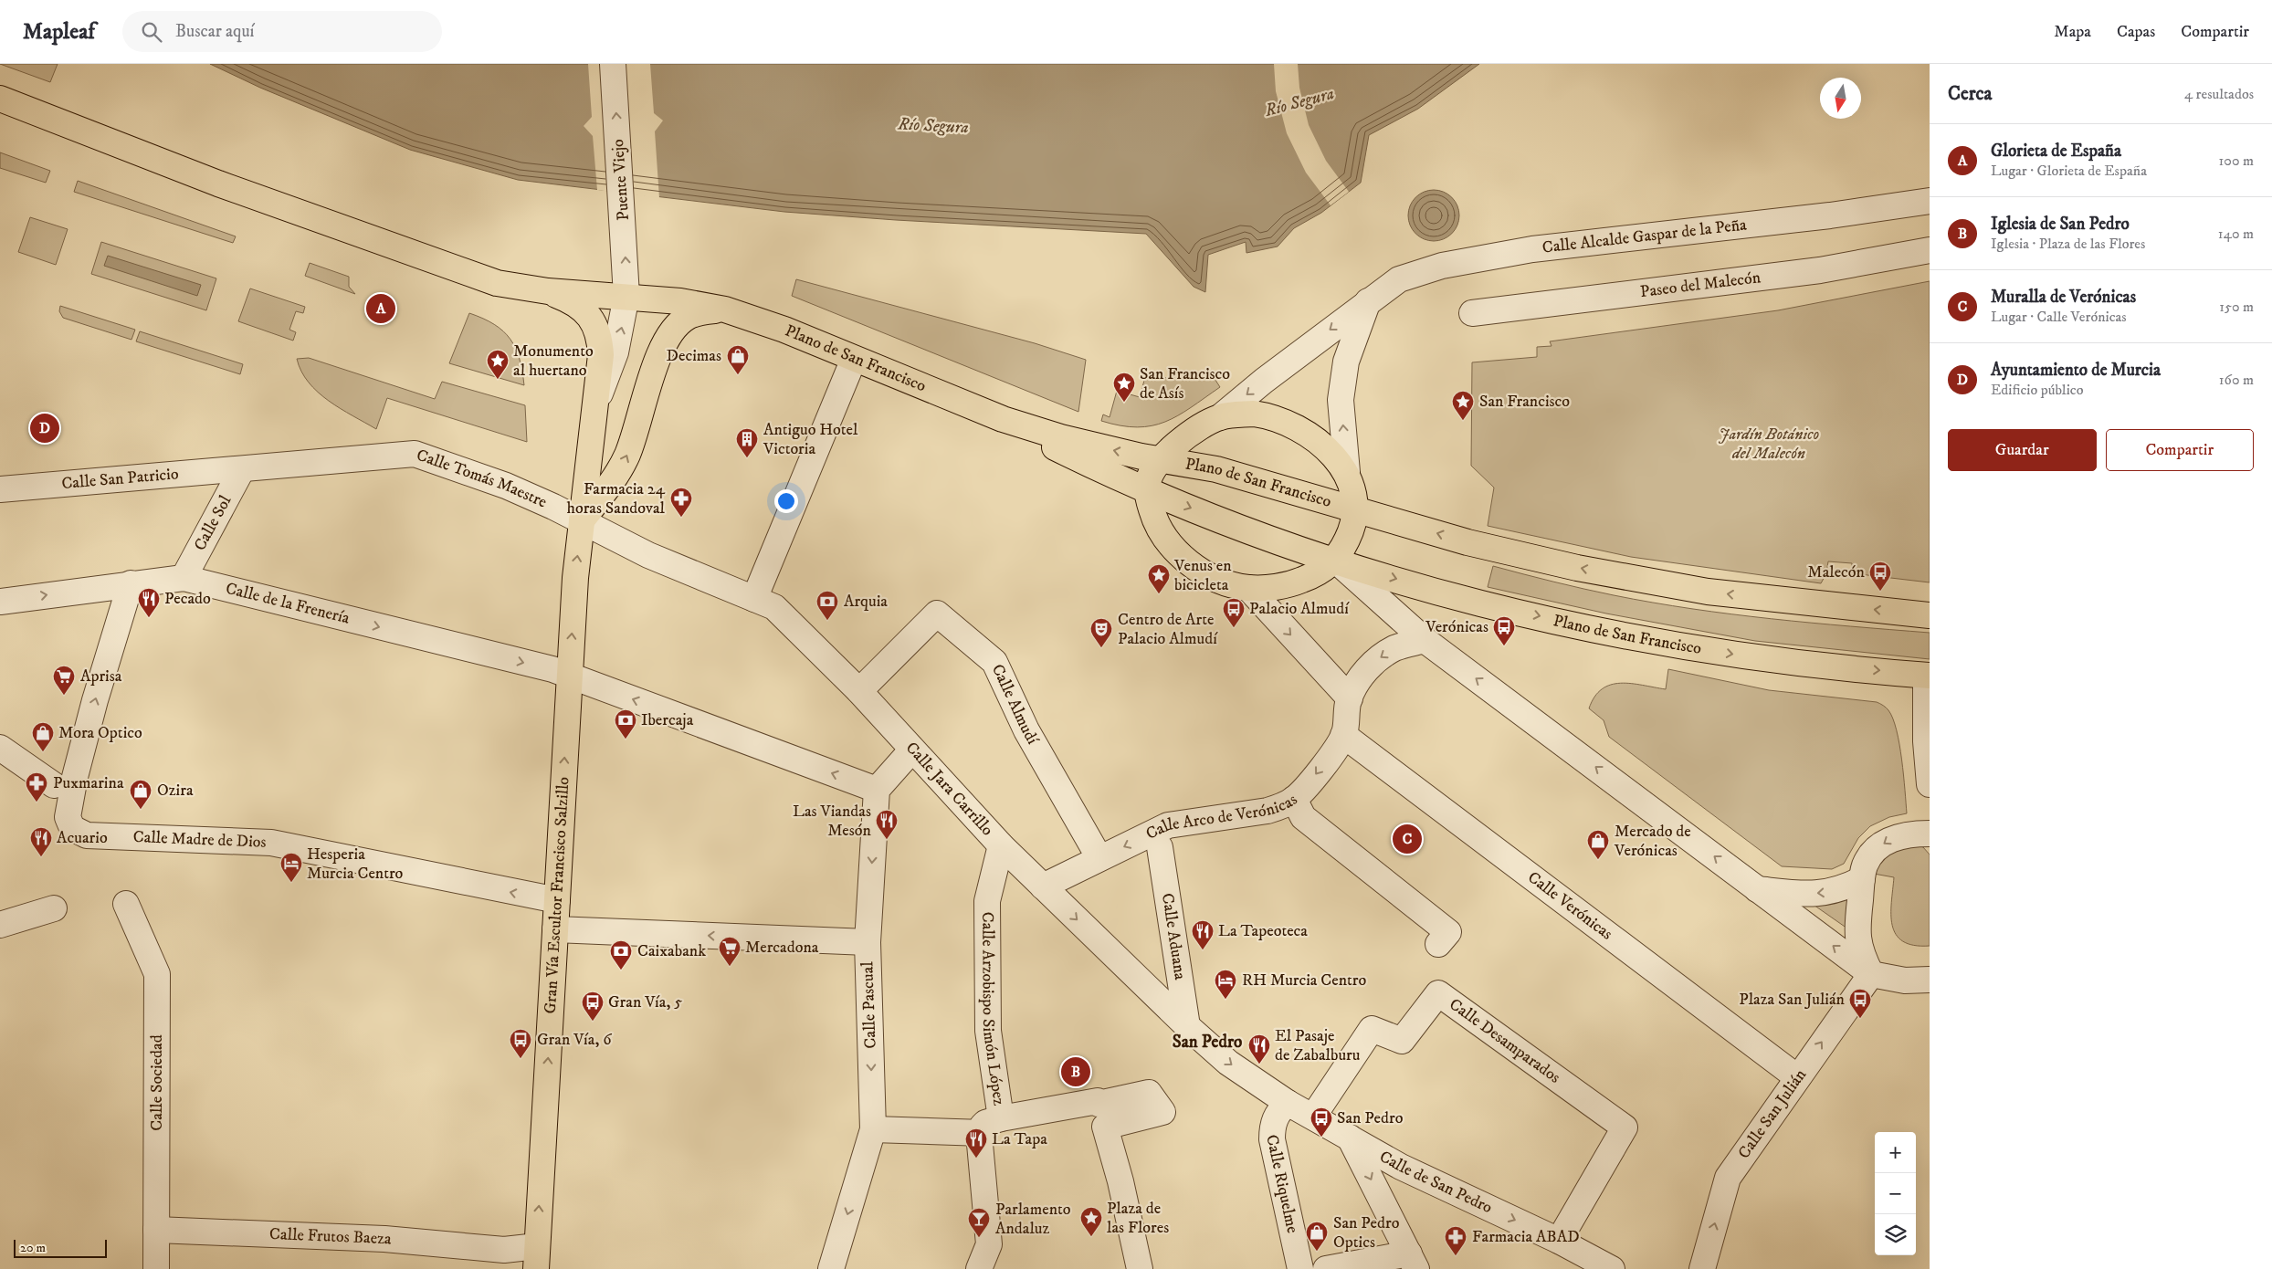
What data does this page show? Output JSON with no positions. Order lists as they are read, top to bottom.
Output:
{
  "streets": {
    "main road": ["Plano de San Francisco", "Gran Vía Escultor Francisco Salzillo"],
    "street": [
      "Puente Viejo",
      "Calle Alcalde Gaspar de la Peña",
      "Paseo del Malecón",
      "Calle San Patricio",
      "Calle Tomás Maestre",
      "Calle Sol",
      "Calle de la Frenería",
      "Calle Almudí",
      "Calle Jara Carrillo",
      "Calle Arco de Verónicas",
      "Calle Madre de Dios",
      "Calle Verónicas",
      "Calle Aduana",
      "Calle Pascual",
      "Calle Arzobispo Simón López",
      "Calle Desamparados",
      "Calle Sociedad",
      "Calle San Julián",
      "Calle de San Pedro",
      "Calle Riquelme",
      "Calle Frutos Baeza"
    ]
  },
  "crossings": [
    ["Puente Viejo", "Plano de San Francisco"],
    ["Puente Viejo", "Gran Vía Escultor Francisco Salzillo"],
    ["Calle Alcalde Gaspar de la Peña", "Plano de San Francisco"],
    ["Plano de San Francisco", "Gran Vía Escultor Francisco Salzillo"],
    ["Calle San Patricio", "Calle Tomás Maestre"],
    ["Calle San Patricio", "Calle Sol"],
    ["Calle Tomás Maestre", "Calle Sol"],
    ["Calle Tomás Maestre", "Calle Jara Carrillo"],
    ["Calle Tomás Maestre", "Gran Vía Escultor Francisco Salzillo"],
    ["Calle Sol", "Calle de la Frenería"],
    ["Calle de la Frenería", "Calle Madre de Dios"],
    ["Calle de la Frenería", "Gran Vía Escultor Francisco Salzillo"],
    ["Calle de la Frenería", "Calle Pascual"],
    ["Calle Almudí", "Calle Jara Carrillo"],
    ["Calle Almudí", "Calle Arco de Verónicas"],
    ["Calle Jara Carrillo", "Calle Arco de Verónicas"],
    ["Calle Jara Carrillo", "Gran Vía Escultor Francisco Salzillo"],
    ["Calle Jara Carrillo", "Calle Aduana"],
    ["Calle Jara Carrillo", "Calle Arzobispo Simón López"],
    ["Calle Jara Carrillo", "Calle de San Pedro"],
    ["Calle Jara Carrillo", "Calle Riquelme"],
    ["Calle Arco de Verónicas", "Calle Verónicas"],
    ["Calle Madre de Dios", "Gran Vía Escultor Francisco Salzillo"],
    ["Gran Vía Escultor Francisco Salzillo", "Calle Frutos Baeza"],
    ["Calle Verónicas", "Calle San Julián"],
    ["Calle Desamparados", "Calle de San Pedro"],
    ["Calle Sociedad", "Calle Frutos Baeza"],
    ["Calle de San Pedro", "Calle Riquelme"]
  ],
  "one_way": [
    "Puente Viejo",
    "Calle Jara Carrillo",
    "Calle Arco de Verónicas",
    "Gran Vía Escultor Francisco Salzillo",
    "Calle Pascual",
    "Calle San Julián",
    "Calle de San Pedro"
  ],
  "districts": ["San Pedro"],
  "water": ["Río Segura"],
  "parks": ["Jardín Botánico del Malecón"],
  "places": {
    "shop": [
      "Decimas",
      "Mora Optico",
      "Ozira",
      "Mercado de Verónicas",
      "San Pedro Optics"
    ],
    "place": [
      "Monumento al huertano",
      "San Francisco de Asís",
      "San Francisco",
      "Venus en bicicleta",
      "Plaza de las Flores"
    ],
    "building": ["Antiguo Hotel Victoria"],
    "pharmacy": ["Farmacia 24 horas Sandoval", "Puxmarina", "Farmacia ABAD"],
    "bus stop": [
      "Malecón",
      "Palacio Almudí",
      "Verónicas",
      "Plaza San Julián",
      "Gran Vía, 5",
      "Gran Vía, 6",
      "San Pedro"
    ],
    "restaurant": [
      "Pecado",
      "Las Viandas Mesón",
      "Acuario",
      "La Tapeoteca",
      "El Pasaje de Zabalburu",
      "La Tapa"
    ],
    "bank": ["Arquia", "Ibercaja", "Caixabank"],
    "theatre": ["Centro de Arte Palacio Almudí"],
    "supermarket": ["Aprisa", "Mercadona"],
    "hotel": ["Hesperia Murcia Centro", "RH Murcia Centro"],
    "bar": ["Parlamento Andaluz"]
  },
  "scale_bar": "20 m",
  "north": "bottom",
  "page": {
    "header": "Mapleaf",
    "search": "Buscar aquí",
    "nav": ["Mapa", "Capas", "Compartir"],
    "heading": ["Cerca", "4 resultados"],
    "list": [
      {
        "mark": "A",
        "name": "Glorieta de España",
        "note": "Lugar · Glorieta de España",
        "value": "100 m"
      },
      {
        "mark": "B",
        "name": "Iglesia de San Pedro",
        "note": "Iglesia · Plaza de las Flores",
        "value": "140 m"
      },
      {
        "mark": "C",
        "name": "Muralla de Verónicas",
        "note": "Lugar · Calle Verónicas",
        "value": "150 m"
      },
      {
        "mark": "D",
        "name": "Ayuntamiento de Murcia",
        "note": "Edificio público",
        "value": "160 m"
      }
    ],
    "pins": [
      "A",
      "D",
      "C",
      "B"
    ],
    "buttons": ["Guardar", "Compartir"],
    "map_buttons": ["+", "−"],
    "scale": "20 m"
  }
}
